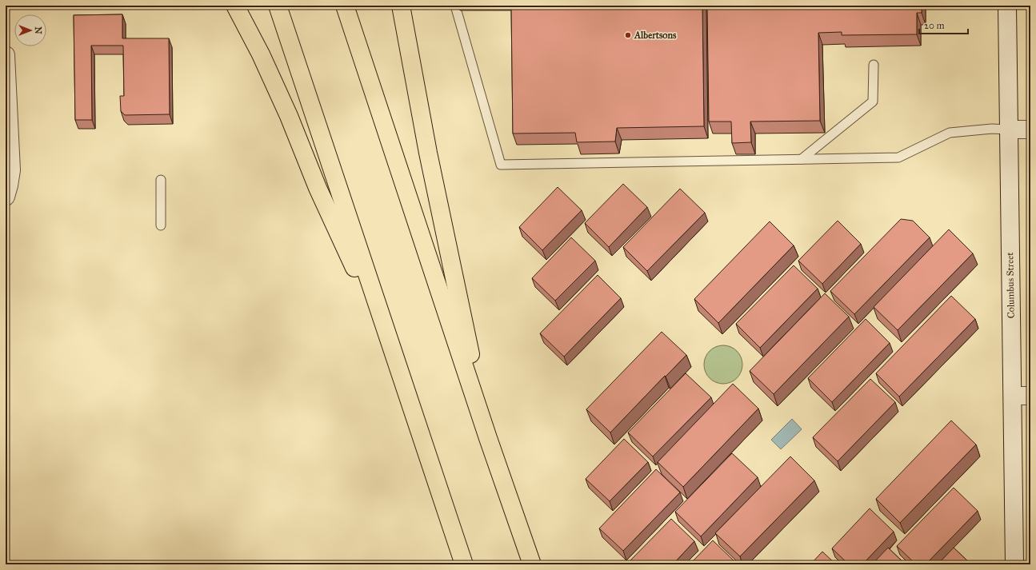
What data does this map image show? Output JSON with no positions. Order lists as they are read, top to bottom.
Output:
{
  "streets": {
    "main road": ["Columbus Street"]
  },
  "places": ["Albertsons"],
  "scale_bar": "20 m",
  "north": "right"
}
